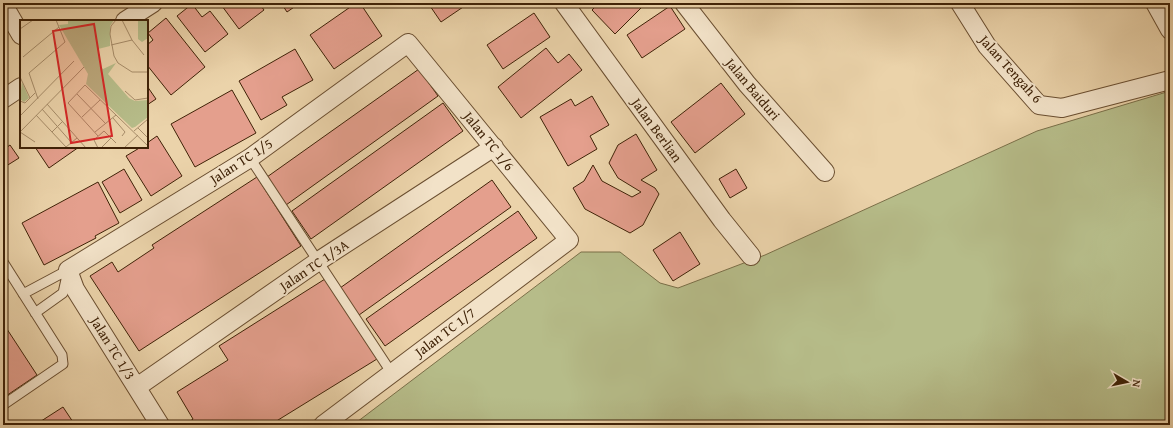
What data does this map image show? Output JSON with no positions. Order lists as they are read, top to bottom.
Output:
{
  "streets": {
    "street": [
      "Jalan Tengah 6",
      "Jalan Baiduri",
      "Jalan Berlian",
      "Jalan TC 1/6",
      "Jalan TC 1/5",
      "Jalan TC 1/3A",
      "Jalan TC 1/7",
      "Jalan TC 1/3"
    ]
  },
  "crossings": [
    ["Jalan TC 1/6", "Jalan TC 1/5"],
    ["Jalan TC 1/6", "Jalan TC 1/3A"],
    ["Jalan TC 1/6", "Jalan TC 1/7"],
    ["Jalan TC 1/5", "Jalan TC 1/3"],
    ["Jalan TC 1/3A", "Jalan TC 1/3"]
  ],
  "north": "right"
}
